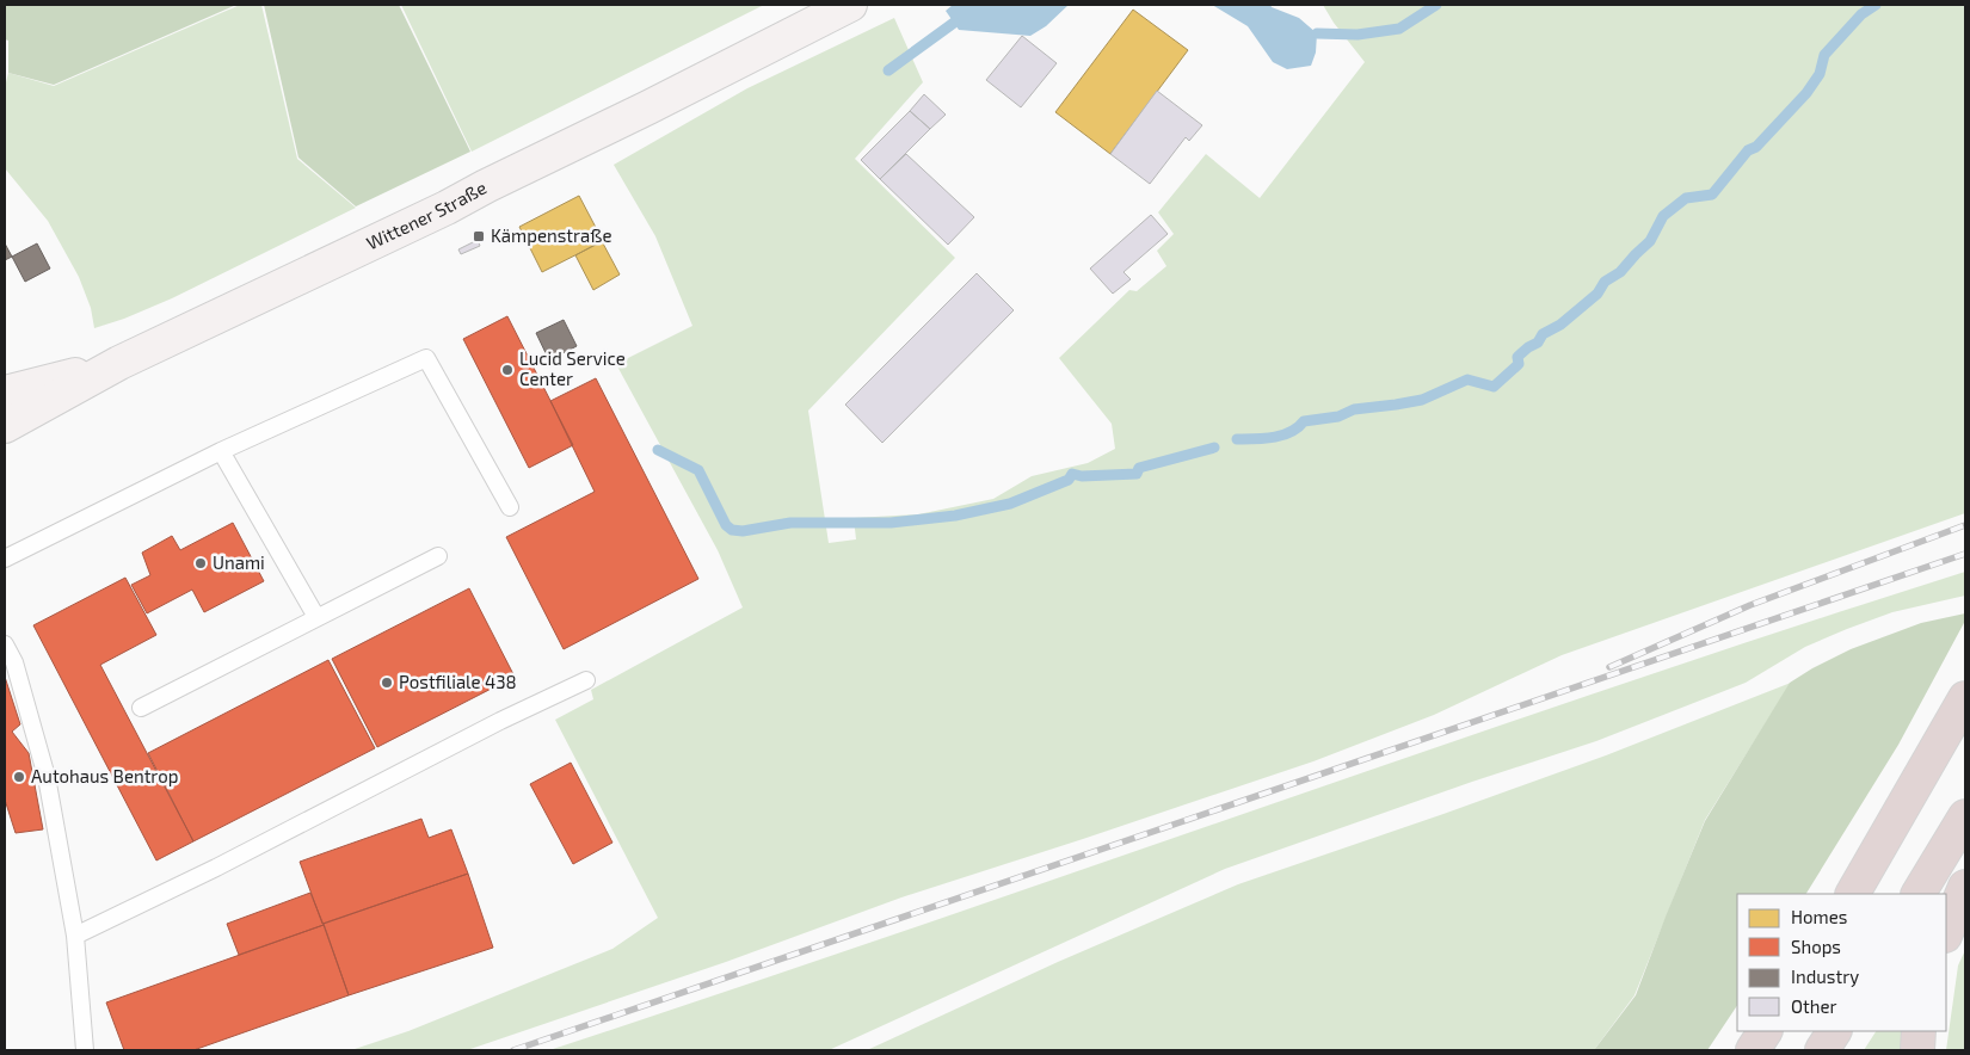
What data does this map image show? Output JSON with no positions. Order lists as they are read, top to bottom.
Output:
{
  "streets": {
    "main road": ["Wittener Straße"]
  },
  "places": {
    "transit": ["Kämpenstraße"],
    "other": [
      "Lucid Service Center",
      "Unami",
      "Postfiliale 438",
      "Autohaus Bentrop"
    ]
  },
  "legend": [
    "Homes",
    "Shops",
    "Industry",
    "Other"
  ]
}
